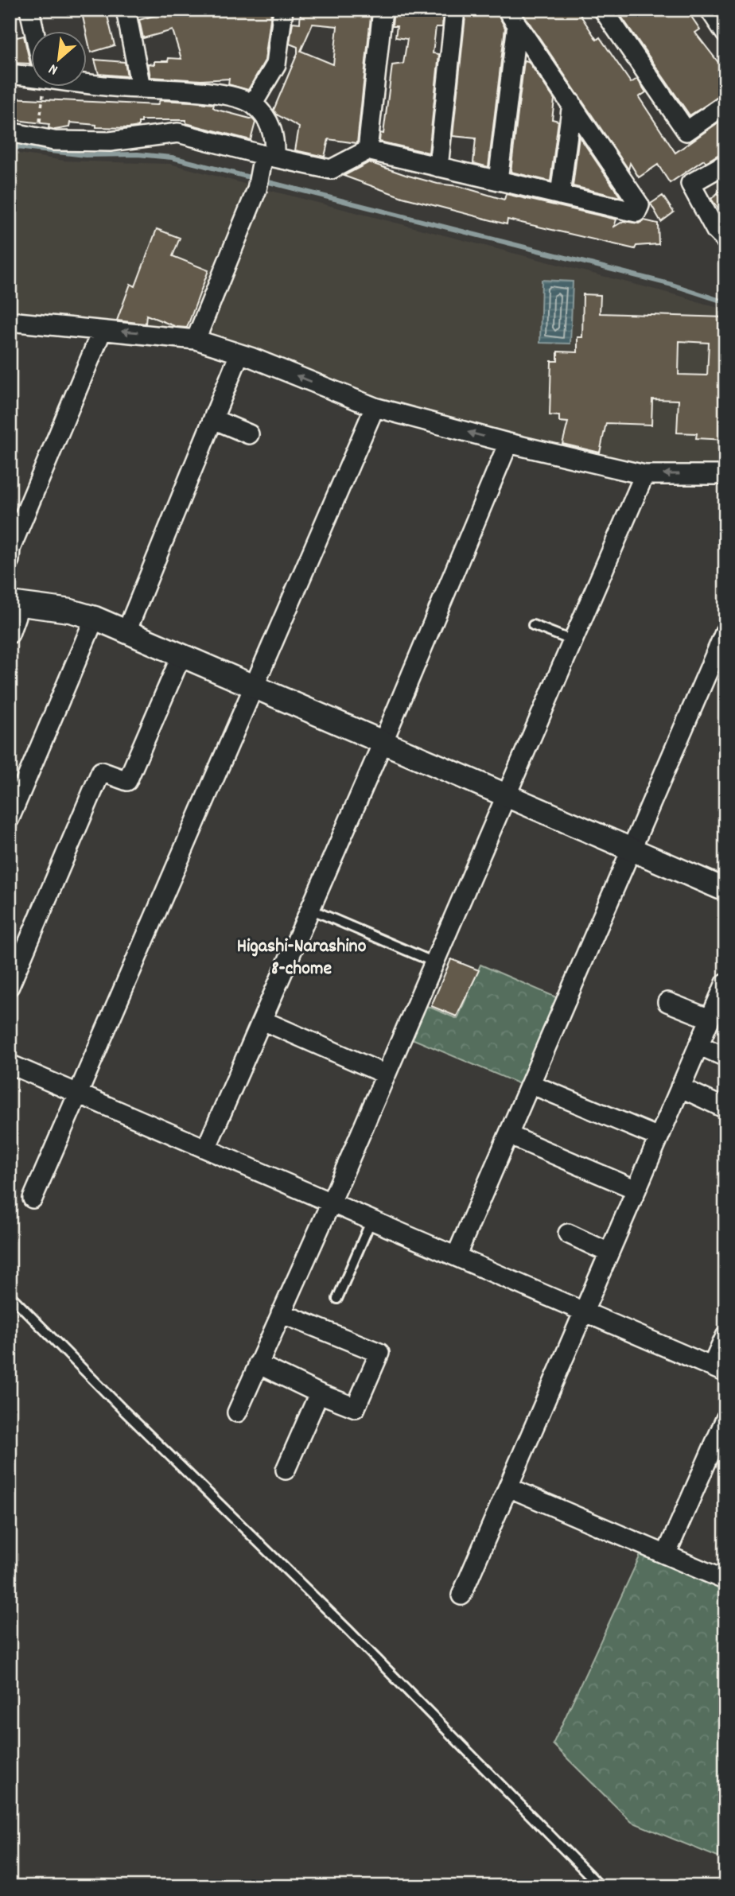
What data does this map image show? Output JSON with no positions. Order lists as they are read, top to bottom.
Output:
{
  "districts": ["Higashi-Narashino 8-chome"],
  "north": "bottom left"
}
